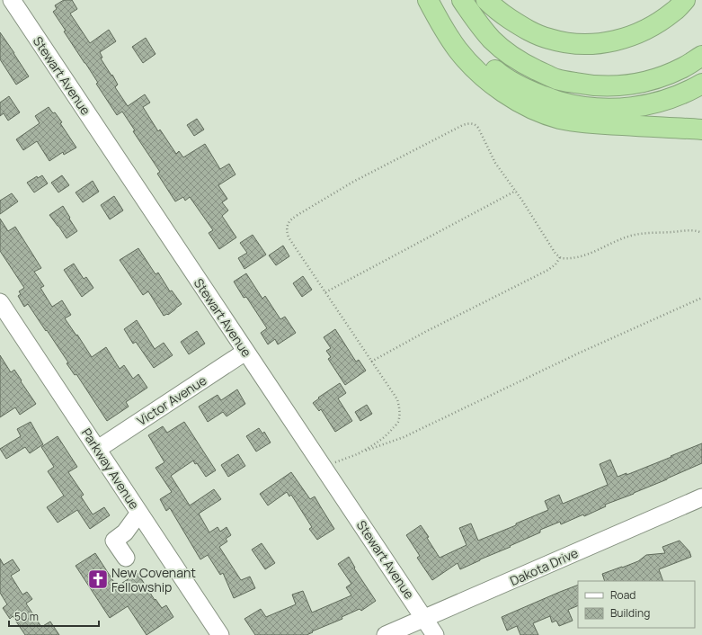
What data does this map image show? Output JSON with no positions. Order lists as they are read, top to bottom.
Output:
{
  "streets": {
    "street": [
      "Stewart Avenue",
      "Victor Avenue",
      "Parkway Avenue",
      "Dakota Drive"
    ]
  },
  "crossings": [
    ["Stewart Avenue", "Victor Avenue"],
    ["Stewart Avenue", "Dakota Drive"],
    ["Victor Avenue", "Parkway Avenue"]
  ],
  "places": {
    "church": ["New Covenant Fellowship"]
  },
  "legend": ["Road", "Building"],
  "scale_bar": "50 m"
}
